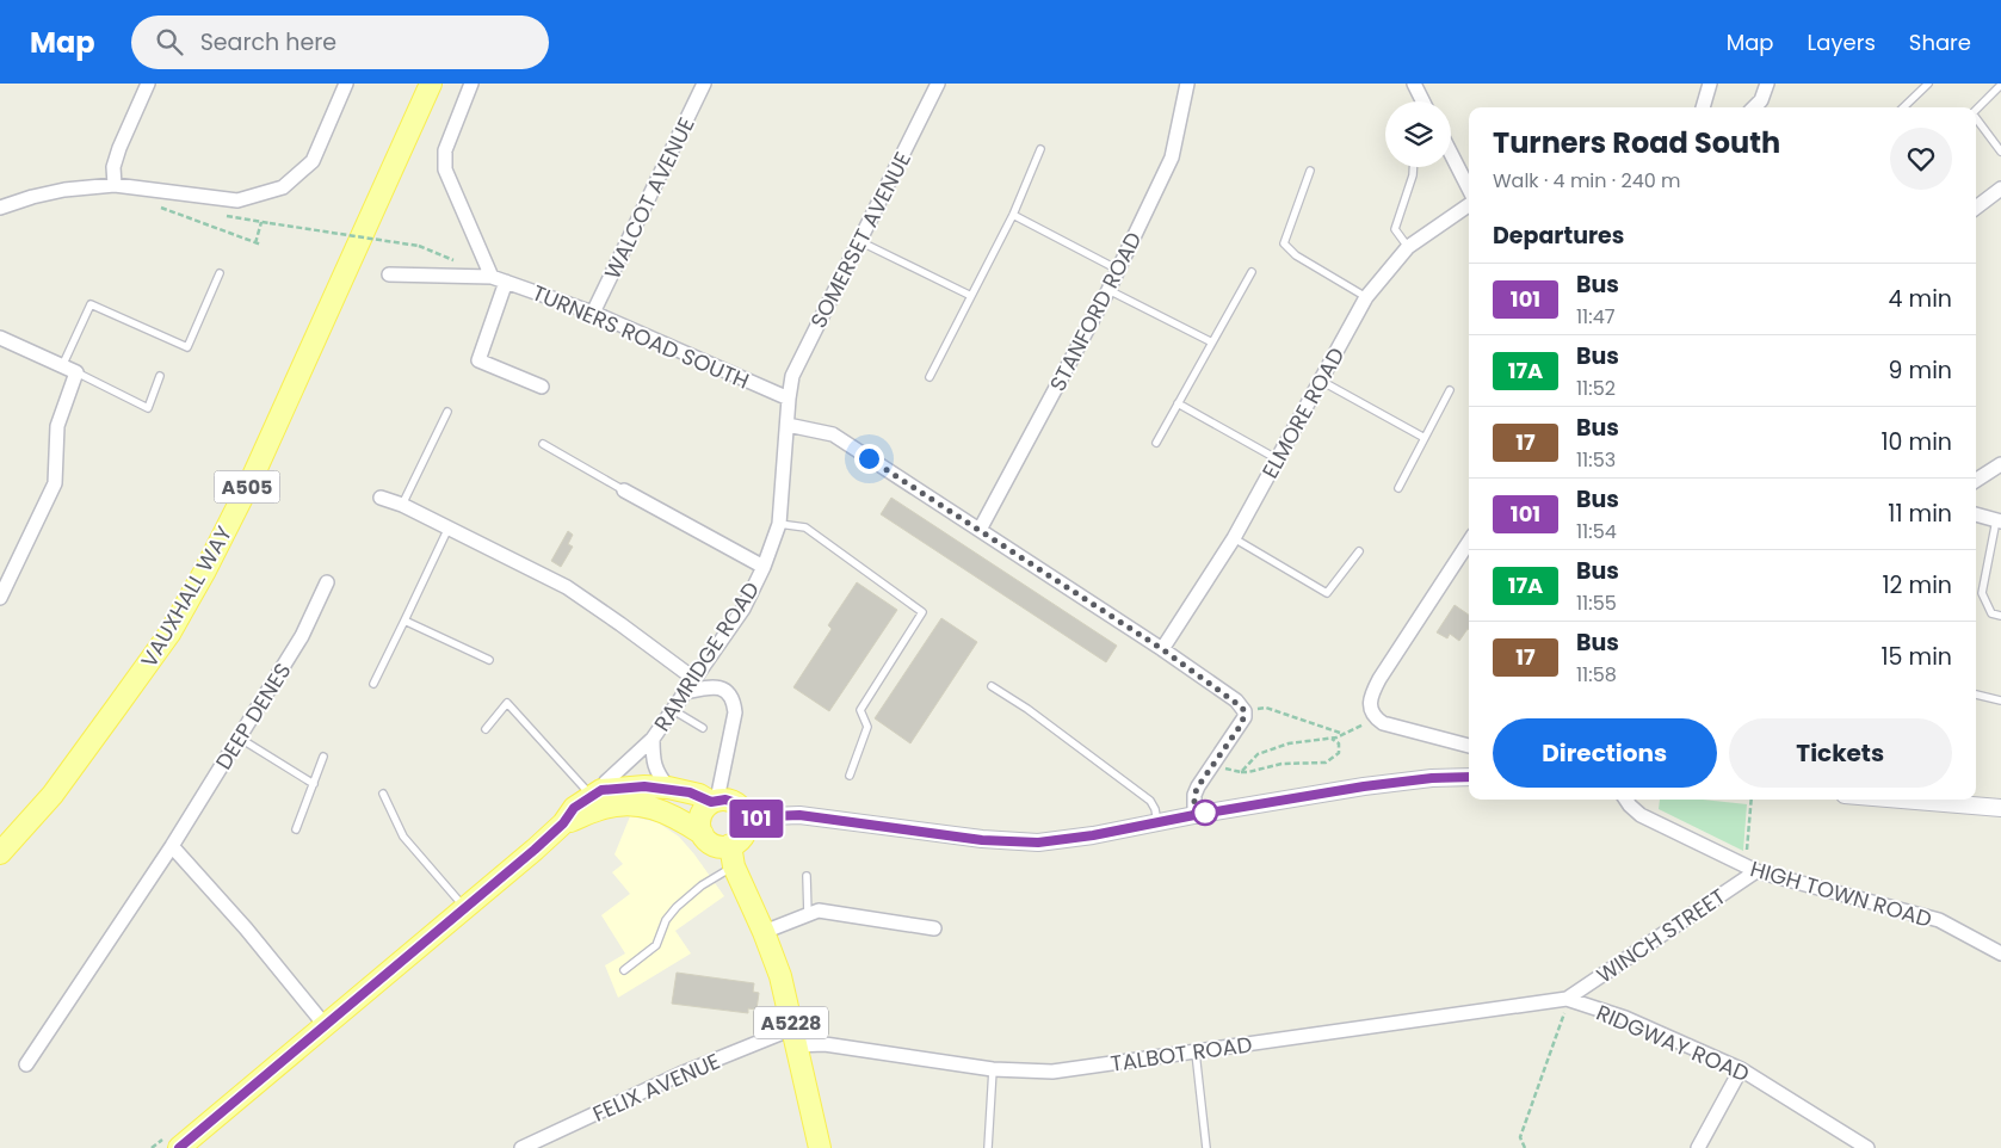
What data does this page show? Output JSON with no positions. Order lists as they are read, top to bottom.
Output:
{
  "streets": {
    "main road": ["A505", "VAUXHALL WAY", "A5228"],
    "street": [
      "WALCOT AVENUE",
      "SOMERSET AVENUE",
      "STANFORD ROAD",
      "TURNERS ROAD SOUTH",
      "ELMORE ROAD",
      "RAMRIDGE ROAD",
      "DEEP DENES",
      "HIGH TOWN ROAD",
      "WINCH STREET",
      "RIDGWAY ROAD",
      "TALBOT ROAD",
      "FELIX AVENUE"
    ]
  },
  "crossings": [
    ["WALCOT AVENUE", "TURNERS ROAD SOUTH"],
    ["SOMERSET AVENUE", "TURNERS ROAD SOUTH"],
    ["SOMERSET AVENUE", "RAMRIDGE ROAD"],
    ["TURNERS ROAD SOUTH", "RAMRIDGE ROAD"],
    ["HIGH TOWN ROAD", "WINCH STREET"],
    ["WINCH STREET", "RIDGWAY ROAD"],
    ["WINCH STREET", "TALBOT ROAD"],
    ["A5228", "TALBOT ROAD"],
    ["A5228", "FELIX AVENUE"],
    ["RIDGWAY ROAD", "TALBOT ROAD"],
    ["TALBOT ROAD", "FELIX AVENUE"]
  ],
  "lines": ["bus line 101"],
  "page": {
    "header": "Map",
    "search": "Search here",
    "nav": ["Map", "Layers", "Share"],
    "on_map": "101",
    "heading": [
      ["Turners Road South", "Walk · 4 min · 240 m"],
      "Departures"
    ],
    "list": [
      {
        "mark": "101",
        "name": "Bus",
        "note": "11:47",
        "value": "4 min"
      },
      {
        "mark": "17A",
        "name": "Bus",
        "note": "11:52",
        "value": "9 min"
      },
      {
        "mark": "17",
        "name": "Bus",
        "note": "11:53",
        "value": "10 min"
      },
      {
        "mark": "101",
        "name": "Bus",
        "note": "11:54",
        "value": "11 min"
      },
      {
        "mark": "17A",
        "name": "Bus",
        "note": "11:55",
        "value": "12 min"
      },
      {
        "mark": "17",
        "name": "Bus",
        "note": "11:58",
        "value": "15 min"
      }
    ],
    "buttons": ["Directions", "Tickets"]
  }
}
